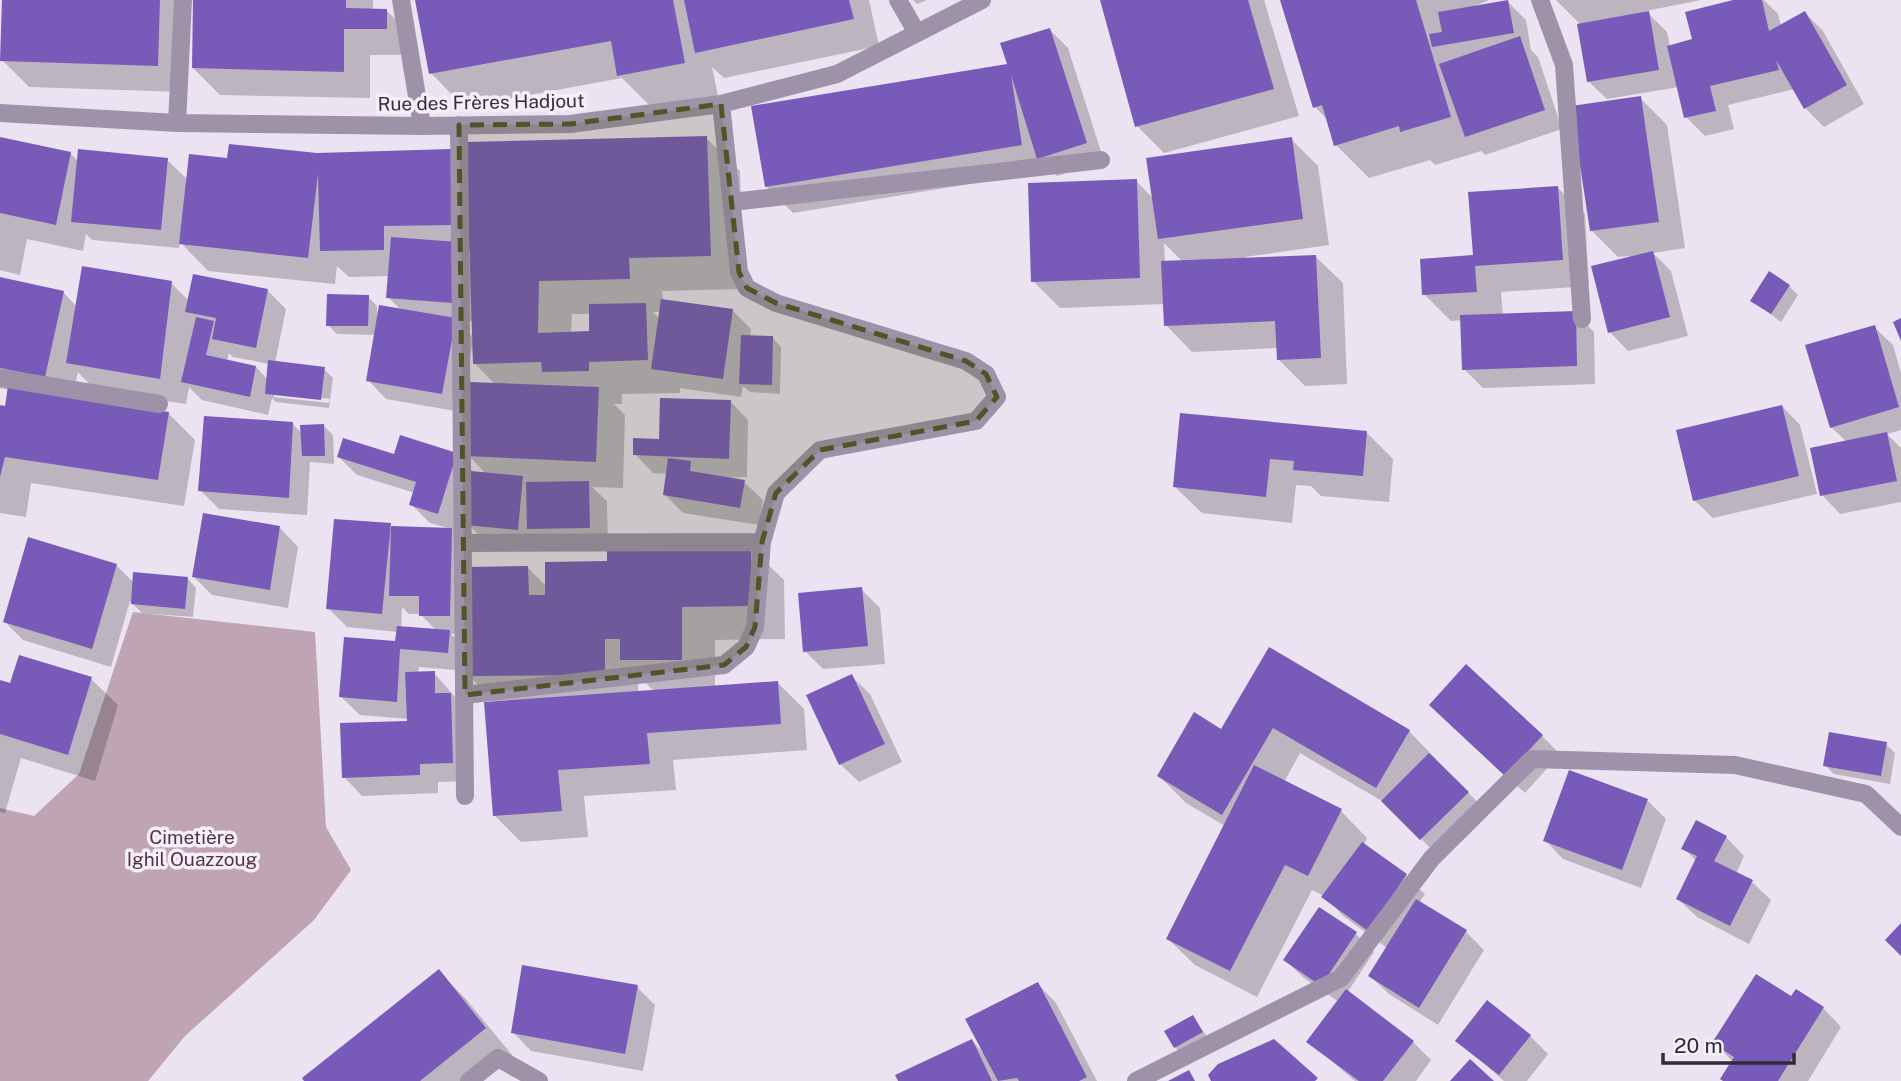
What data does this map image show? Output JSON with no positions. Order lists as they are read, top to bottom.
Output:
{
  "streets": {
    "street": ["Rue des Frères Hadjout"]
  },
  "parks": ["Cimetière Ighil Ouazzoug"],
  "scale_bar": "20 m"
}
